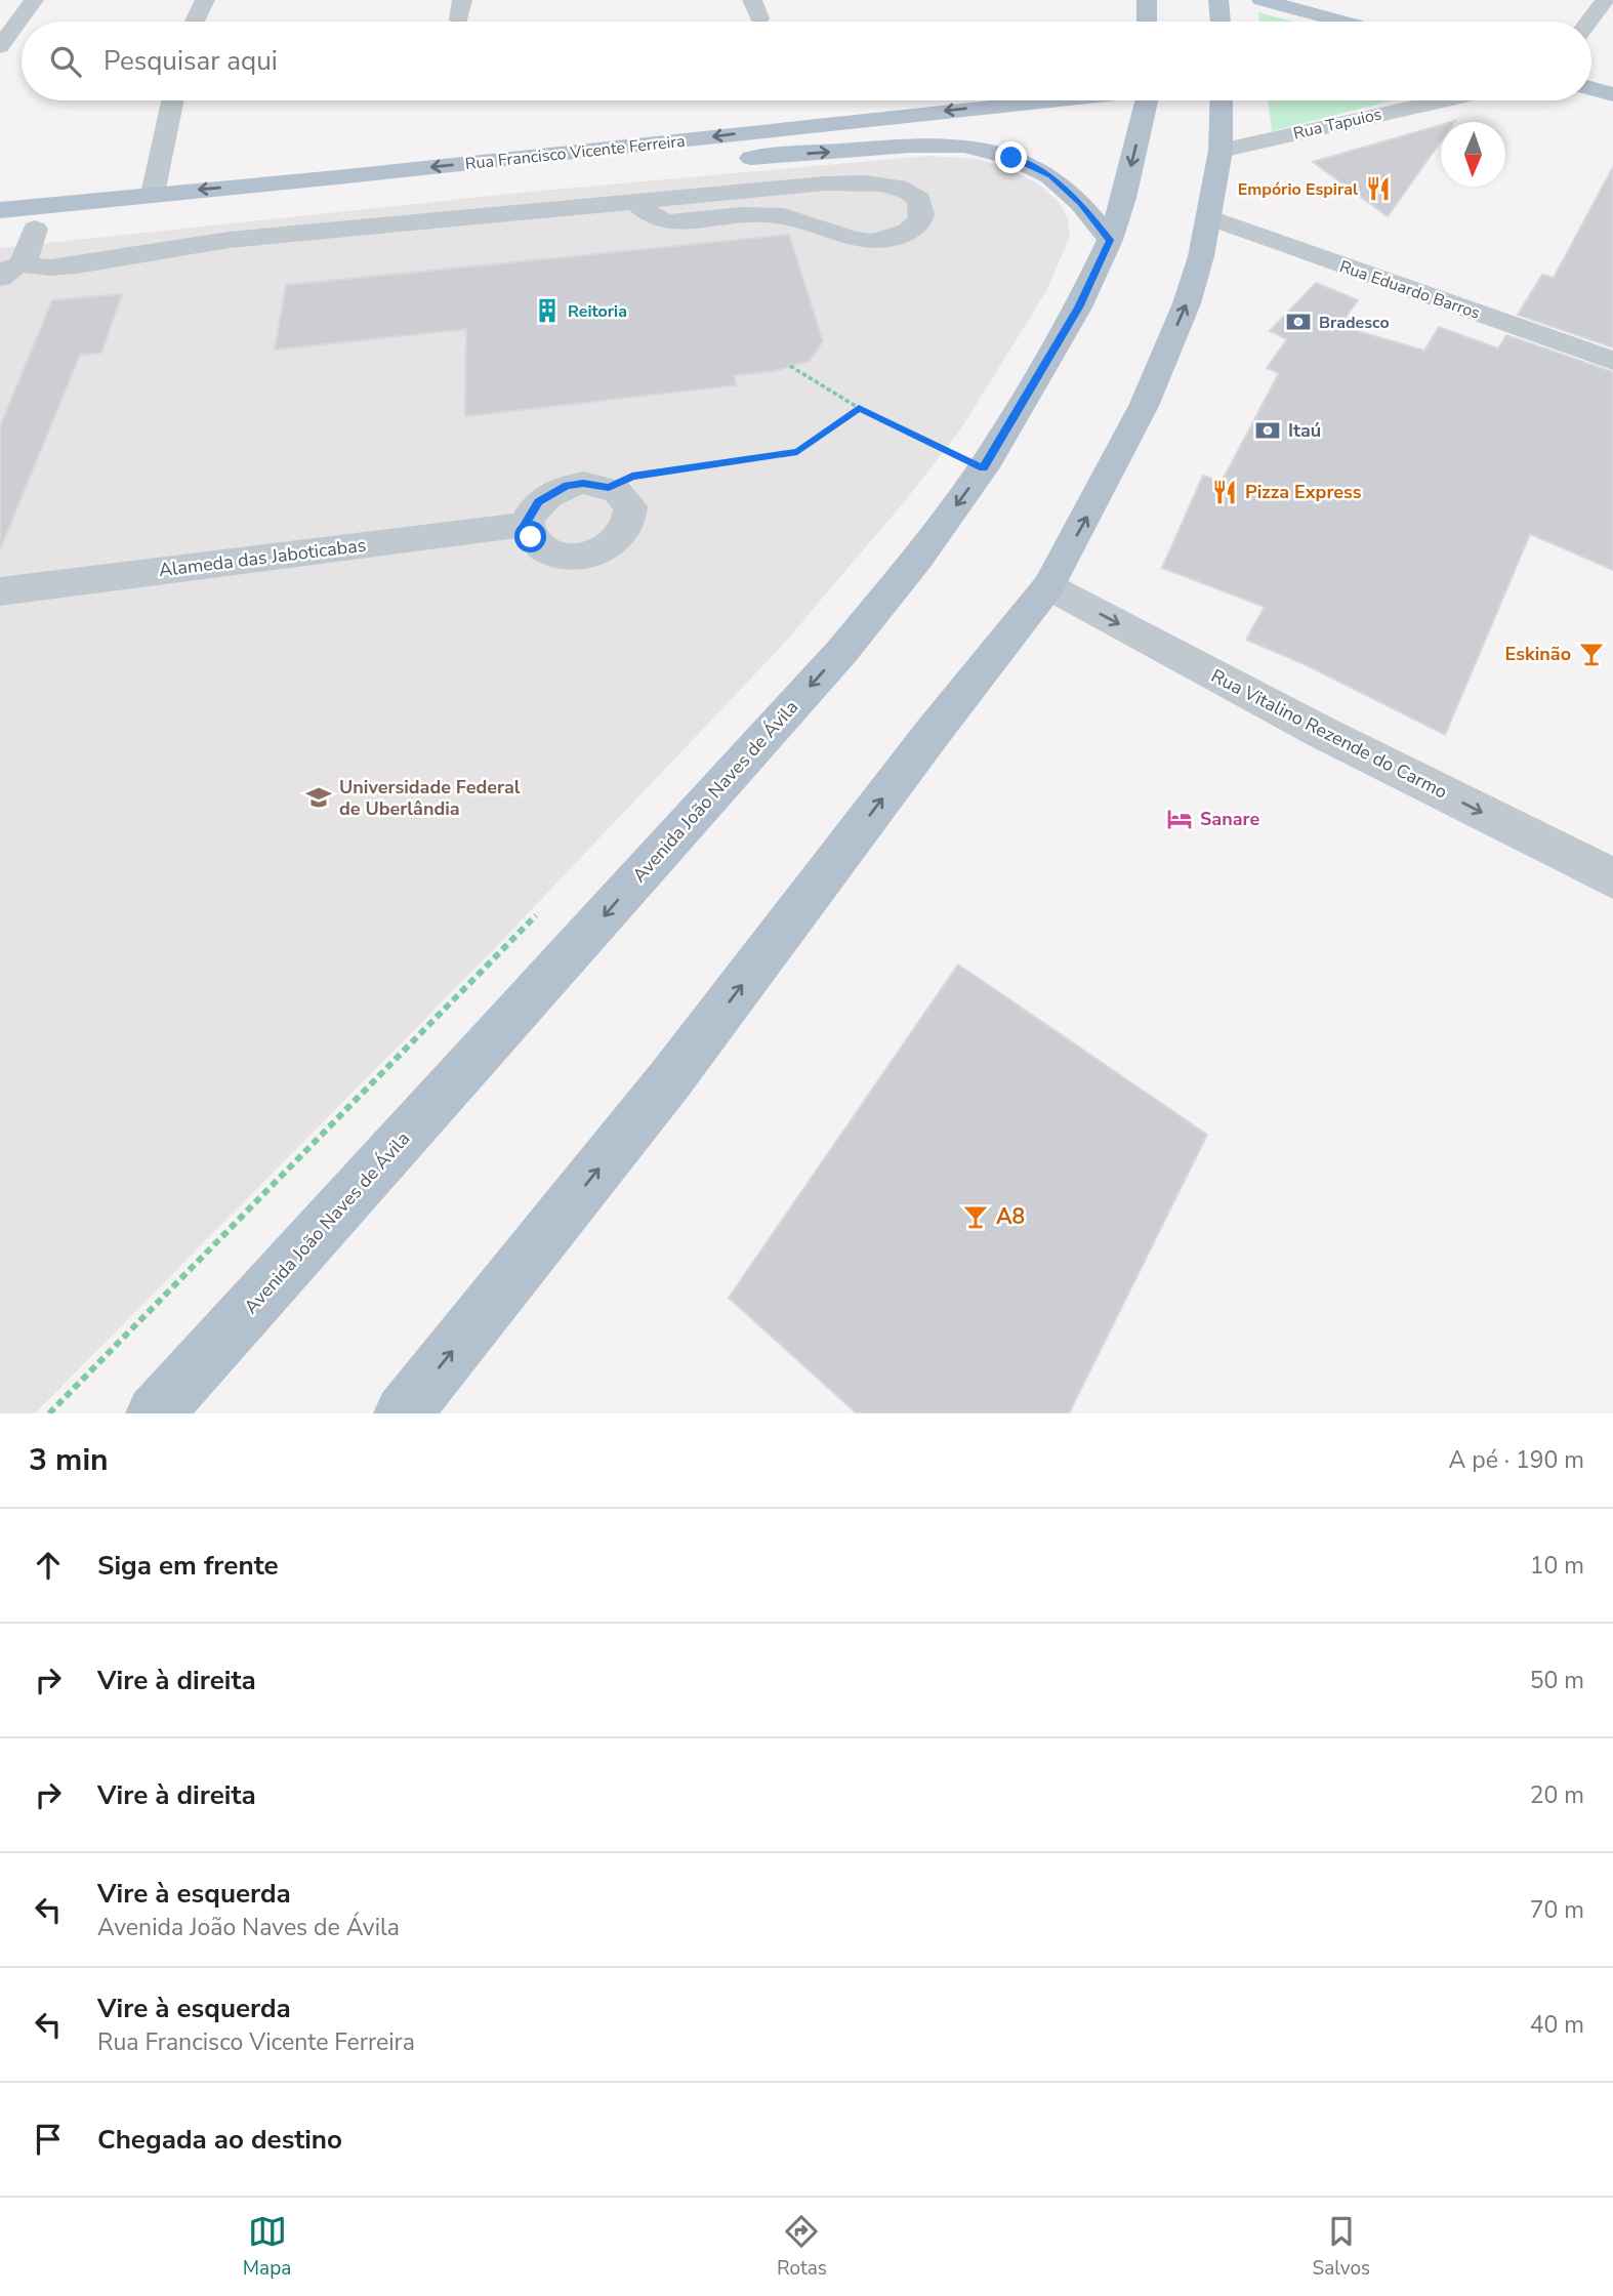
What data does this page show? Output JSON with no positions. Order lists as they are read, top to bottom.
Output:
{
  "streets": {
    "main road": ["Rua Francisco Vicente Ferreira", "Avenida João Naves de Ávila"],
    "street": [
      "Rua Tapuios",
      "Rua Eduardo Barros",
      "Alameda das Jaboticabas",
      "Rua Vitalino Rezende do Carmo"
    ]
  },
  "crossings": [
    ["Rua Francisco Vicente Ferreira", "Avenida João Naves de Ávila"]
  ],
  "one_way": ["Rua Vitalino Rezende do Carmo"],
  "places": {
    "restaurant": ["Empório Espiral", "Pizza Express"],
    "building": ["Reitoria"],
    "bank": ["Bradesco", "Itaú"],
    "bar": ["Eskinão", "A8"],
    "school or university": ["Universidade Federal de Uberlândia"],
    "hotel": ["Sanare"]
  },
  "north": "bottom",
  "page": {
    "search": "Pesquisar aqui",
    "heading": ["3 min", "A pé · 190 m"],
    "list": [
      ["Siga em frente", "10 m"],
      ["Vire à direita", "50 m"],
      ["Vire à direita", "20 m"],
      ["Vire à esquerda", "Avenida João Naves de Ávila", "70 m"],
      ["Vire à esquerda", "Rua Francisco Vicente Ferreira", "40 m"],
      "Chegada ao destino"
    ],
    "nav": ["Mapa", "Rotas", "Salvos"]
  }
}
